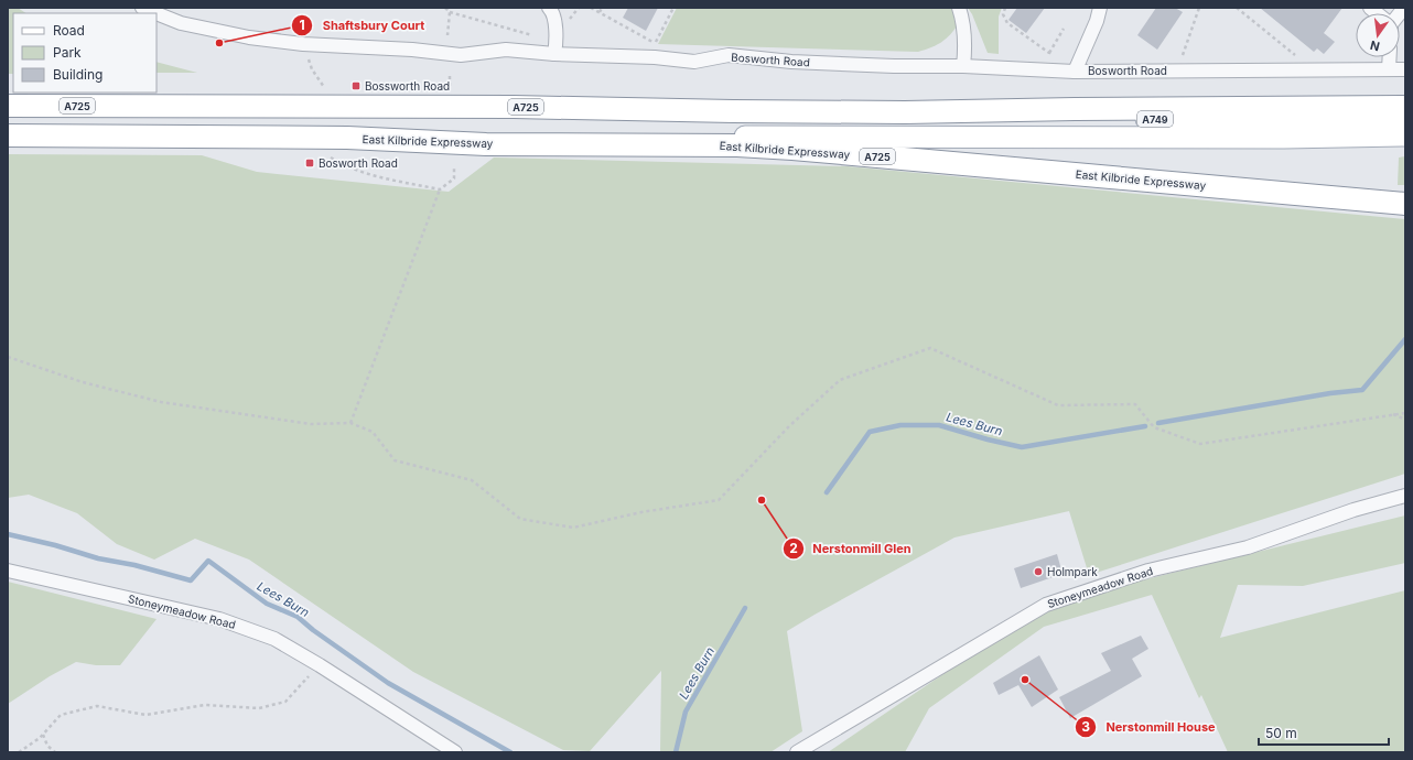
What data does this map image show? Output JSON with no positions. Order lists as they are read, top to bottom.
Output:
{
  "streets": {
    "highway": ["A725", "East Kilbride Expressway"],
    "main road": ["A749"],
    "street": ["Bosworth Road", "Stoneymeadow Road"]
  },
  "crossings": [
    ["A725", "A749"]
  ],
  "water": ["Lees Burn"],
  "places": {
    "other": [
      "Shaftsbury Court",
      "Nerstonmill Glen",
      "Holmpark",
      "Nerstonmill House"
    ],
    "transit": ["Bossworth Road", "Bosworth Road"]
  },
  "legend": ["Road", "Park", "Building"],
  "scale_bar": "50 m",
  "north": "bottom"
}
